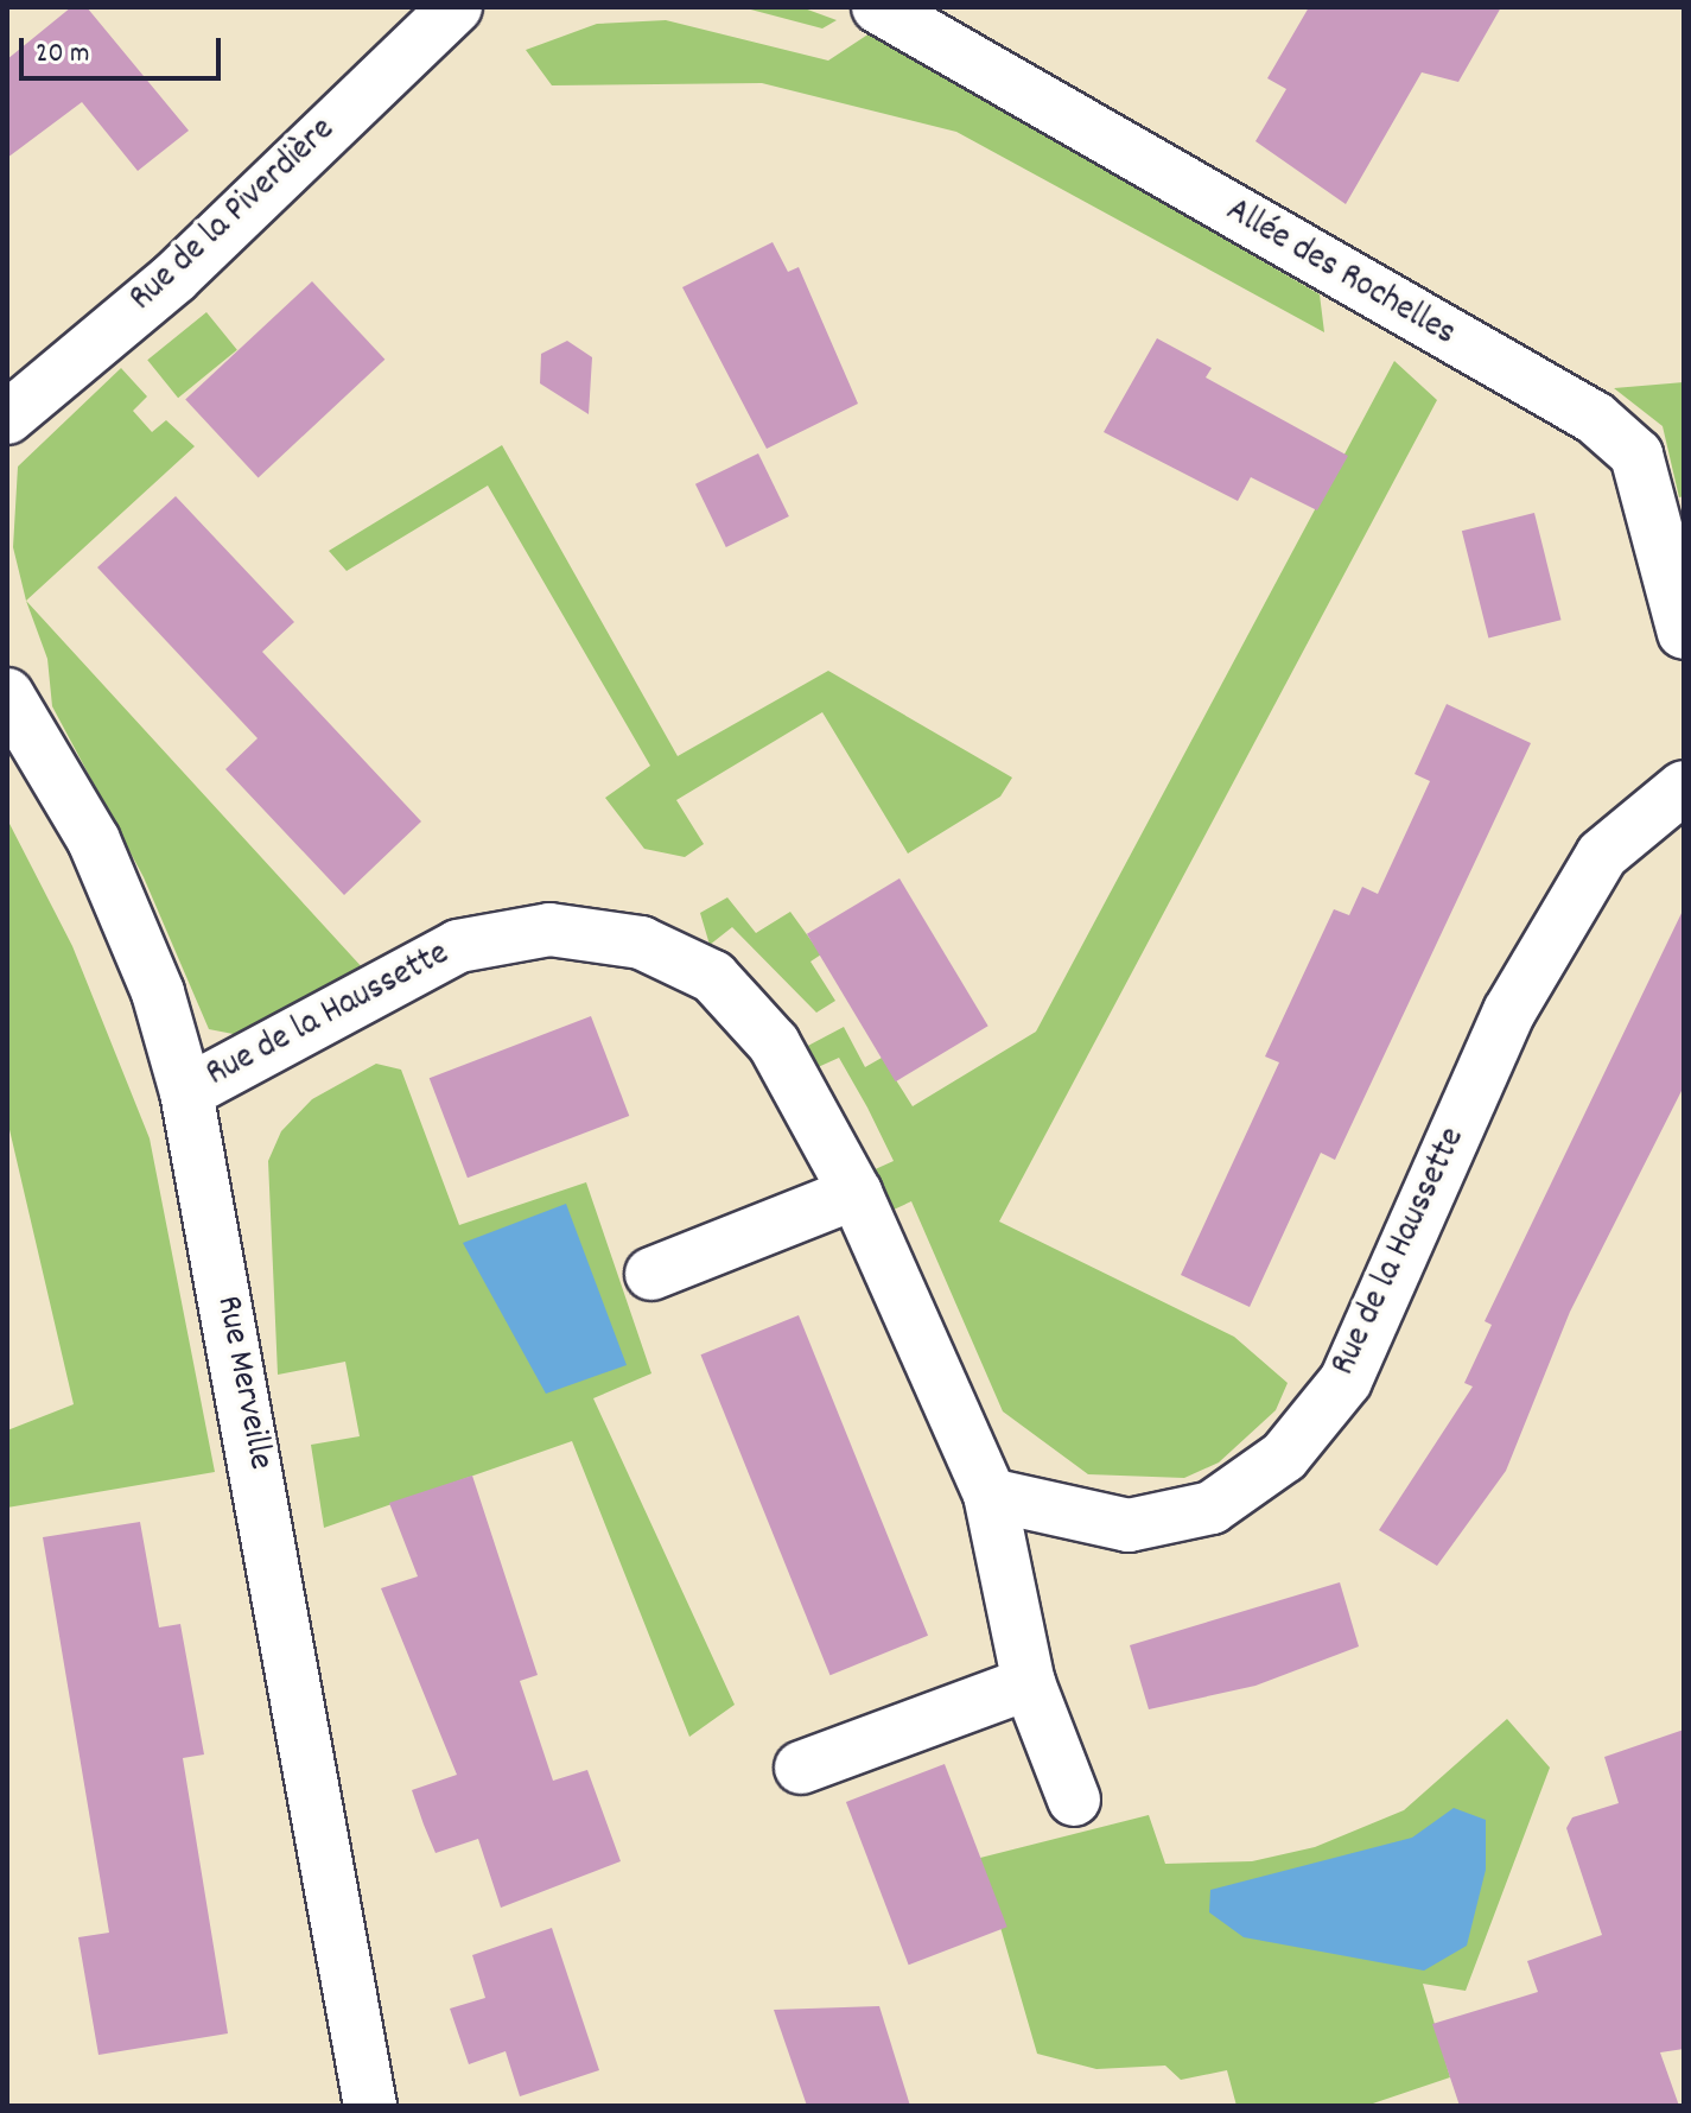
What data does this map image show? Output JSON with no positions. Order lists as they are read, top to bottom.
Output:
{
  "streets": {
    "street": [
      "Rue de la Piverdière",
      "Allée des Rochelles",
      "Rue de la Haussette",
      "Rue Merveille"
    ]
  },
  "crossings": [
    ["Rue de la Haussette", "Rue Merveille"]
  ],
  "scale_bar": "20 m"
}
